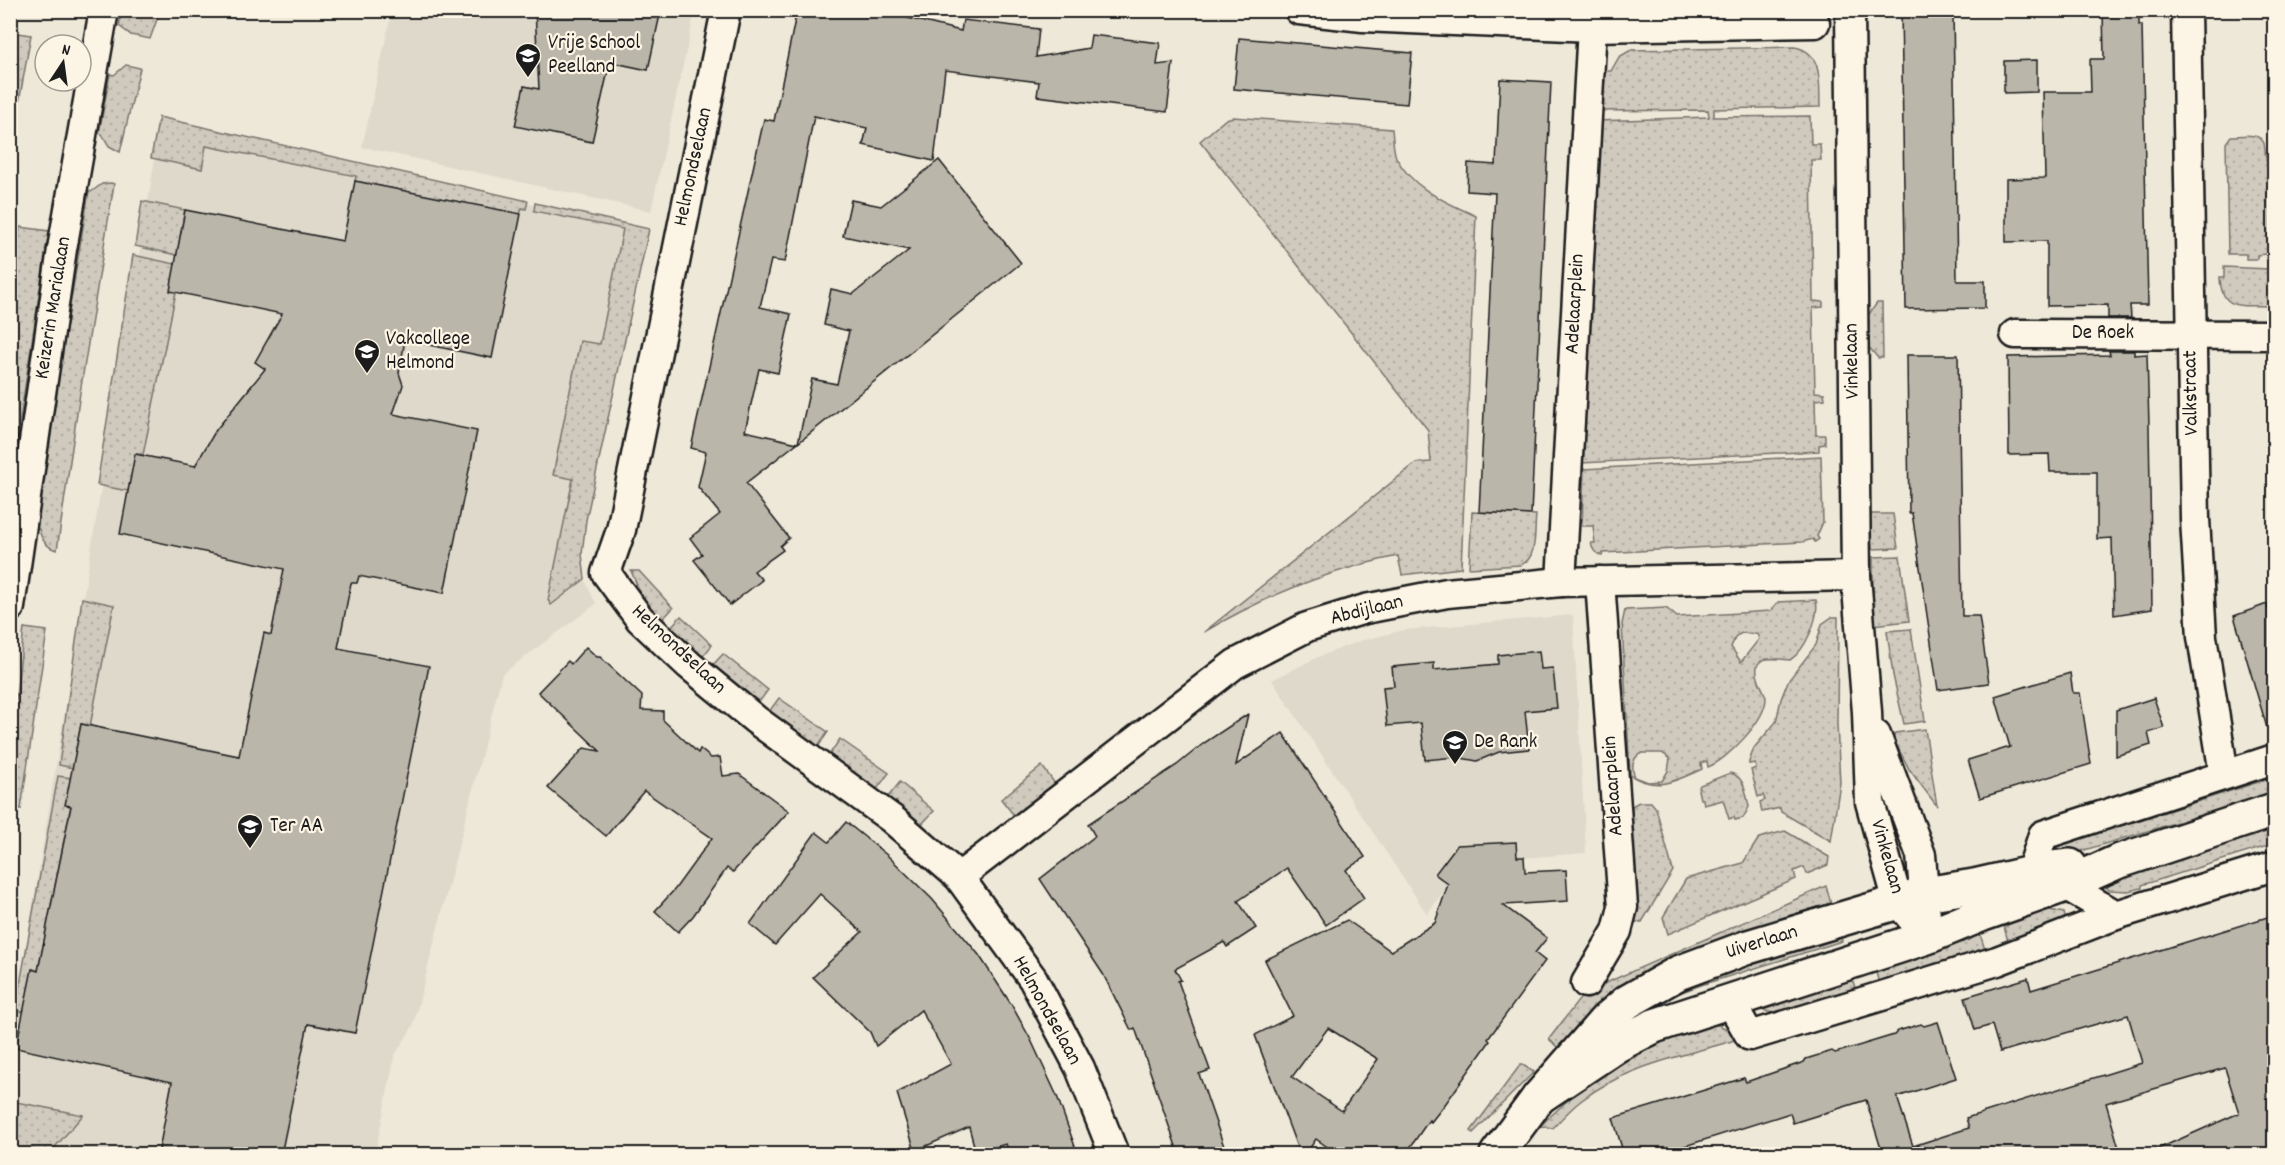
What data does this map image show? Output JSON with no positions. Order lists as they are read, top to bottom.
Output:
{
  "streets": {
    "main road": ["Uiverlaan"],
    "street": [
      "Helmondselaan",
      "Adelaarplein",
      "Keizerin Marialaan",
      "De Roek",
      "Vinkelaan",
      "Valkstraat",
      "Abdijlaan"
    ]
  },
  "crossings": [
    ["Helmondselaan", "Abdijlaan"],
    ["Adelaarplein", "Abdijlaan"],
    ["De Roek", "Valkstraat"],
    ["Vinkelaan", "Abdijlaan"],
    ["Vinkelaan", "Uiverlaan"]
  ],
  "places": {
    "school or university": [
      "Vrije School Peelland",
      "Vakcollege Helmond",
      "De Rank",
      "Ter AA"
    ]
  },
  "north": "top"
}
